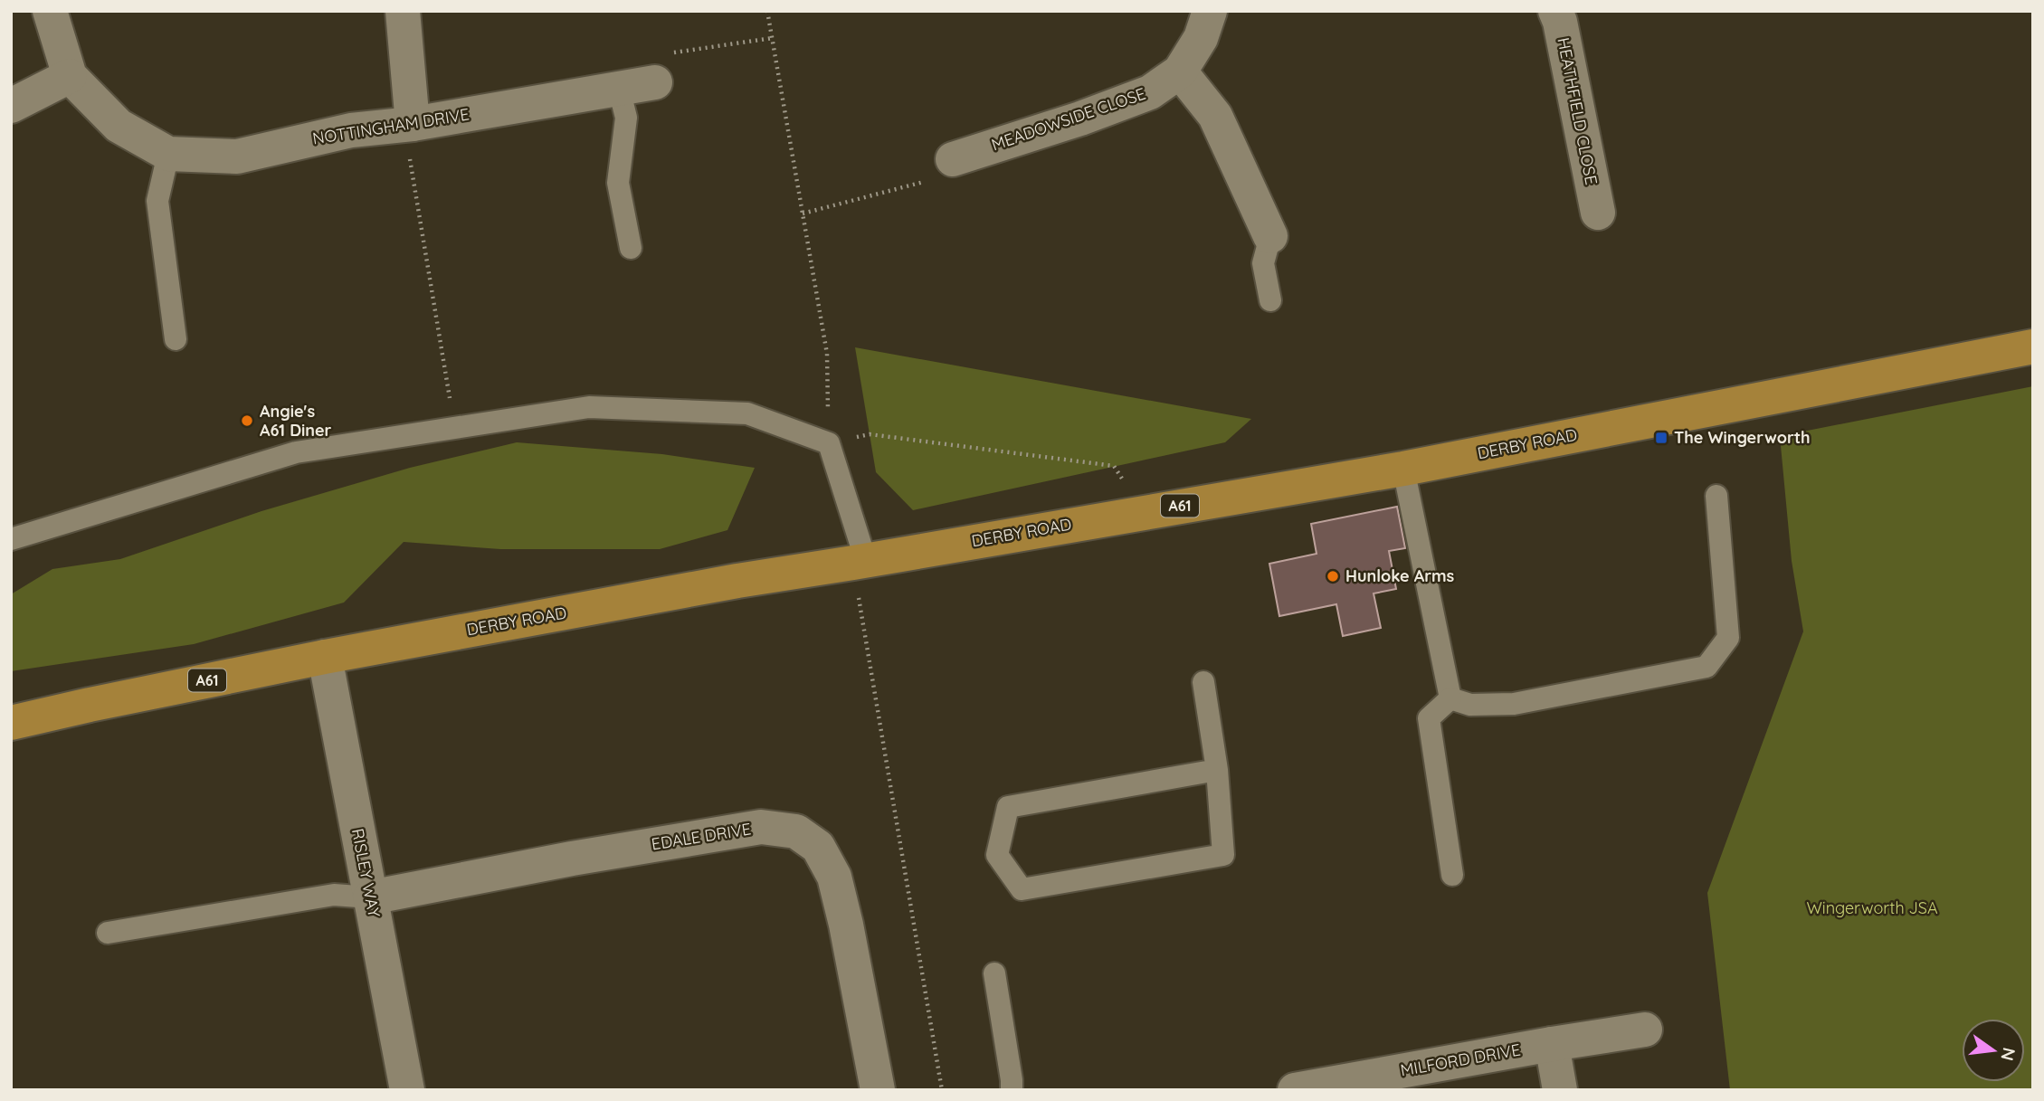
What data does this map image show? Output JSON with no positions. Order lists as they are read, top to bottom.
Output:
{
  "streets": {
    "highway": ["DERBY ROAD", "A61"],
    "street": [
      "HEATHFIELD CLOSE",
      "MEADOWSIDE CLOSE",
      "NOTTINGHAM DRIVE",
      "EDALE DRIVE",
      "RISLEY WAY",
      "MILFORD DRIVE"
    ]
  },
  "crossings": [
    ["DERBY ROAD", "RISLEY WAY"],
    ["EDALE DRIVE", "RISLEY WAY"]
  ],
  "parks": ["Wingerworth JSA"],
  "places": {
    "other": ["Angie's A61 Diner", "Hunloke Arms"],
    "transit": ["The Wingerworth"]
  },
  "north": "right"
}
